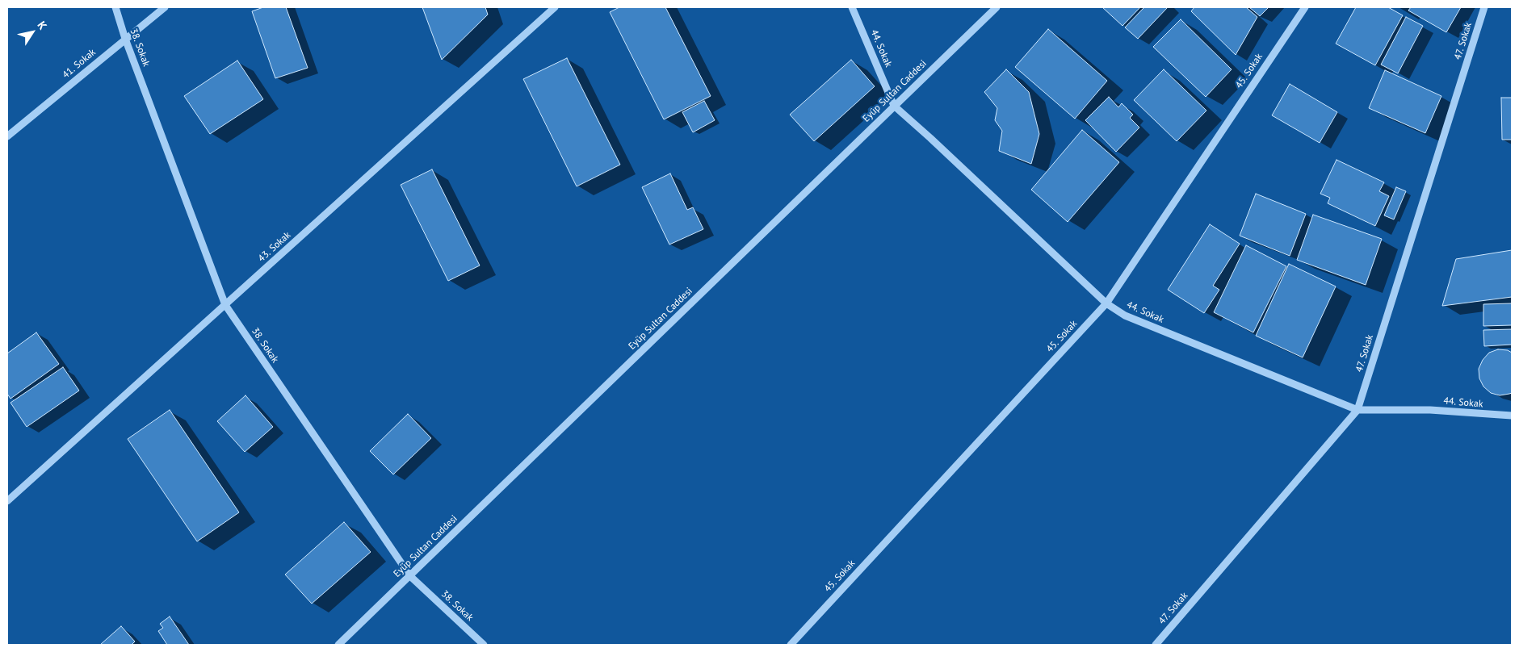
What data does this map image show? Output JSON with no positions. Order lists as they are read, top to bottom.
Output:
{
  "streets": {
    "street": [
      "47. Sokak",
      "38. Sokak",
      "44. Sokak",
      "41. Sokak",
      "45. Sokak",
      "Eyüp Sultan Caddesi",
      "43. Sokak"
    ]
  },
  "crossings": [
    ["47. Sokak", "44. Sokak"],
    ["38. Sokak", "41. Sokak"],
    ["38. Sokak", "Eyüp Sultan Caddesi"],
    ["38. Sokak", "43. Sokak"],
    ["44. Sokak", "45. Sokak"],
    ["44. Sokak", "Eyüp Sultan Caddesi"]
  ],
  "north": "top right"
}
